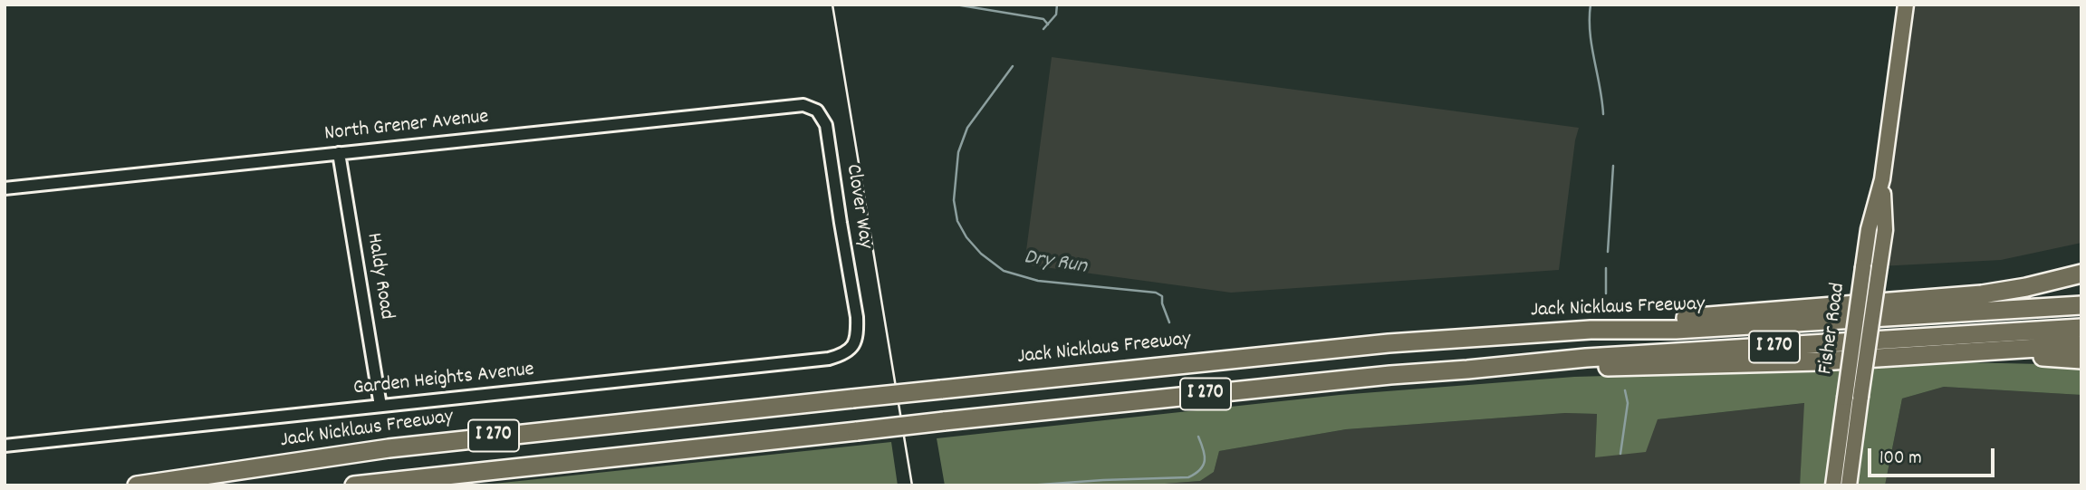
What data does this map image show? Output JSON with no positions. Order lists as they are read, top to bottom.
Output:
{
  "streets": {
    "highway": ["Jack Nicklaus Freeway", "I 270"],
    "main road": ["Fisher Road"],
    "street": [
      "North Grener Avenue",
      "Clover Way",
      "Haldy Road",
      "Garden Heights Avenue"
    ]
  },
  "crossings": [
    ["North Grener Avenue", "Clover Way"],
    ["North Grener Avenue", "Haldy Road"],
    ["Clover Way", "Garden Heights Avenue"],
    ["Haldy Road", "Garden Heights Avenue"]
  ],
  "water": ["Dry Run"],
  "scale_bar": "100 m"
}
